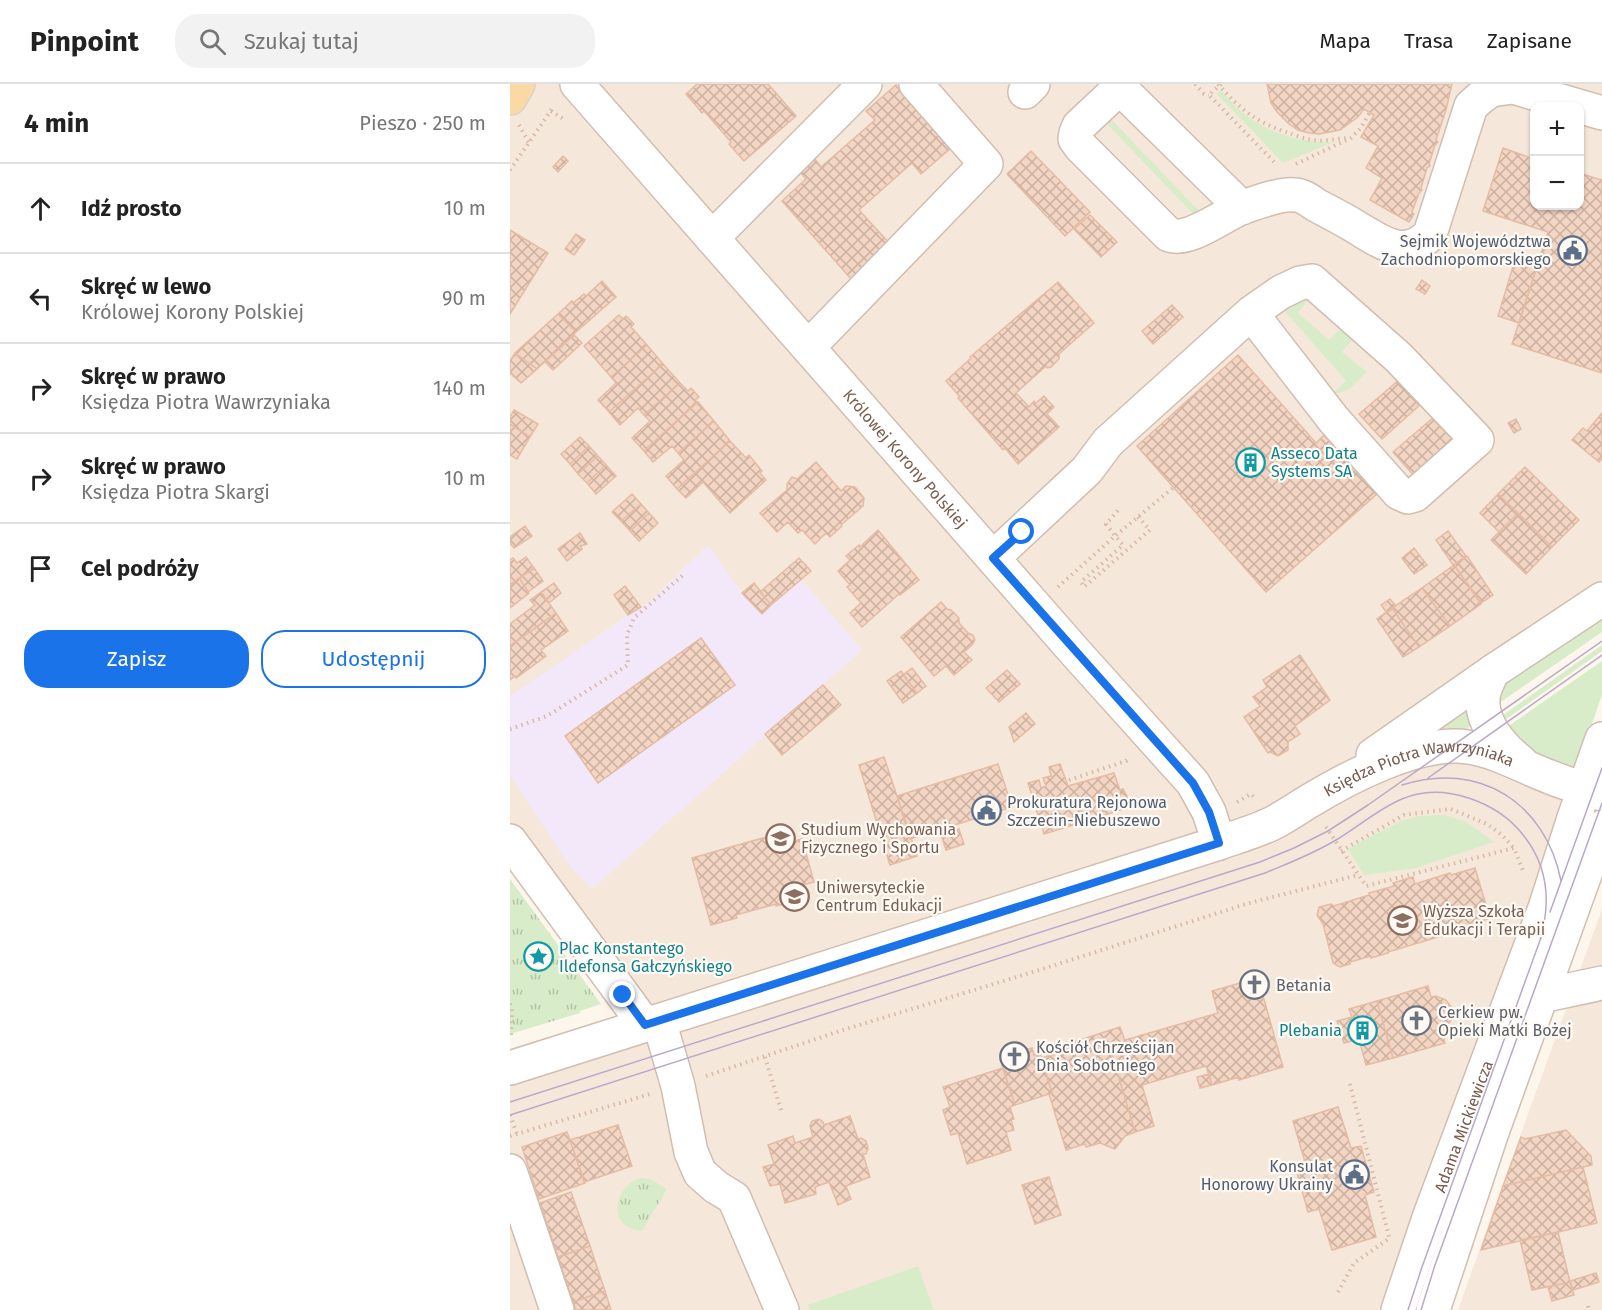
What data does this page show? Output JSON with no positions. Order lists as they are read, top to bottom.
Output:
{
  "streets": {
    "street": ["Królowej Korony Polskiej", "Księdza Piotra Wawrzyniaka", "Adama Mickiewicza"]
  },
  "crossings": [
    ["Królowej Korony Polskiej", "Księdza Piotra Wawrzyniaka"],
    ["Księdza Piotra Wawrzyniaka", "Adama Mickiewicza"]
  ],
  "places": {
    "public building": ["Sejmik Województwa Zachodniopomorskiego", "Prokuratura Rejonowa Szczecin-Niebuszewo", "Konsulat Honorowy Ukrainy"],
    "building": ["Asseco Data Systems SA", "Plebania"],
    "school or university": ["Studium Wychowania Fizycznego i Sportu", "Uniwersyteckie Centrum Edukacji", "Wyższa Szkoła Edukacji i Terapii"],
    "place": ["Plac Konstantego Ildefonsa Gałczyńskiego"],
    "church": ["Betania", "Cerkiew pw. Opieki Matki Bożej", "Kościół Chrześcijan Dnia Sobotniego"]
  },
  "page": {
    "header": "Pinpoint",
    "search": "Szukaj tutaj",
    "nav": ["Mapa", "Trasa", "Zapisane"],
    "heading": ["4 min", "Pieszo · 250 m"],
    "map_buttons": ["+", "−"],
    "list": [
      ["Idź prosto", "10 m"],
      ["Skręć w lewo", "Królowej Korony Polskiej", "90 m"],
      ["Skręć w prawo", "Księdza Piotra Wawrzyniaka", "140 m"],
      ["Skręć w prawo", "Księdza Piotra Skargi", "10 m"],
      "Cel podróży"
    ],
    "buttons": ["Zapisz", "Udostępnij"]
  }
}
